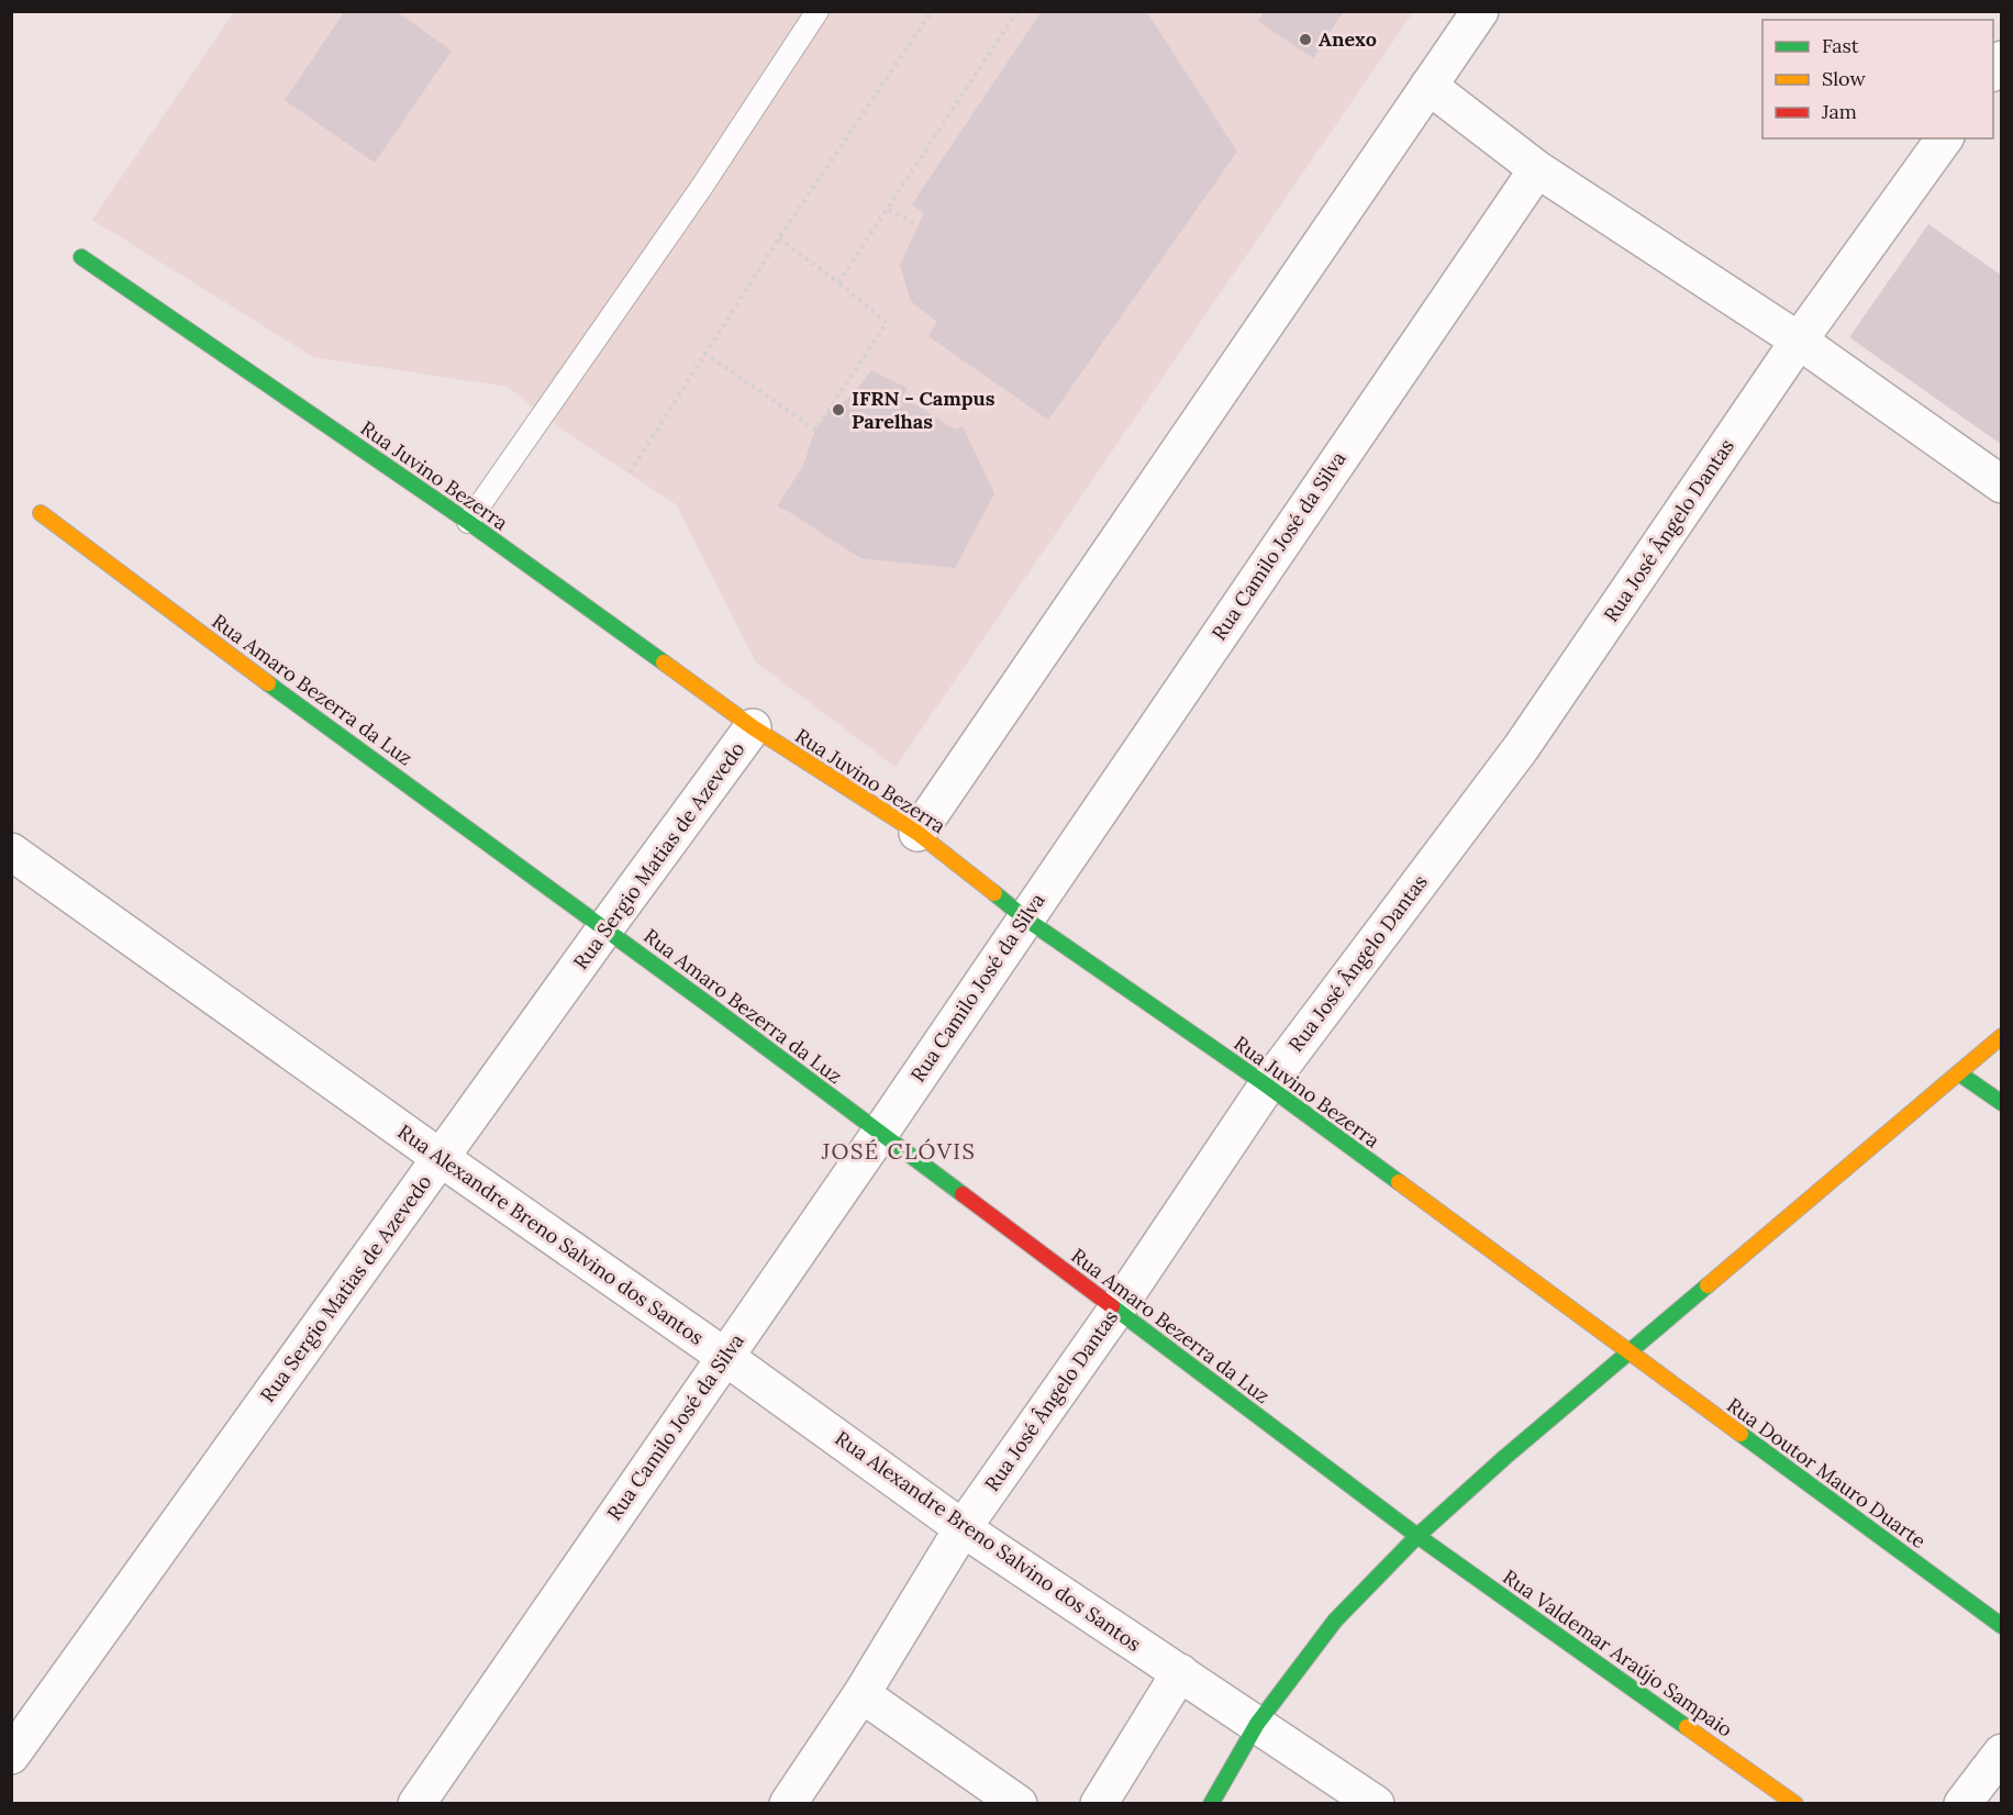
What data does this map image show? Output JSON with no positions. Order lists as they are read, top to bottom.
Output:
{
  "streets": {
    "street": [
      "Rua Juvino Bezerra",
      "Rua José Ângelo Dantas",
      "Rua Camilo José da Silva",
      "Rua Amaro Bezerra da Luz",
      "Rua Sergio Matias de Azevedo",
      "Rua Alexandre Breno Salvino dos Santos",
      "Rua Doutor Mauro Duarte",
      "Rua Valdemar Araújo Sampaio"
    ]
  },
  "crossings": [
    ["Rua Juvino Bezerra", "Rua José Ângelo Dantas"],
    ["Rua Juvino Bezerra", "Rua Camilo José da Silva"],
    ["Rua Juvino Bezerra", "Rua Sergio Matias de Azevedo"],
    ["Rua Juvino Bezerra", "Rua Doutor Mauro Duarte"],
    ["Rua José Ângelo Dantas", "Rua Amaro Bezerra da Luz"],
    ["Rua José Ângelo Dantas", "Rua Alexandre Breno Salvino dos Santos"],
    ["Rua Camilo José da Silva", "Rua Amaro Bezerra da Luz"],
    ["Rua Camilo José da Silva", "Rua Alexandre Breno Salvino dos Santos"],
    ["Rua Amaro Bezerra da Luz", "Rua Sergio Matias de Azevedo"],
    ["Rua Amaro Bezerra da Luz", "Rua Valdemar Araújo Sampaio"],
    ["Rua Sergio Matias de Azevedo", "Rua Alexandre Breno Salvino dos Santos"]
  ],
  "districts": ["JOSÉ CLÓVIS"],
  "places": ["Anexo", "IFRN - Campus Parelhas"],
  "legend": ["Fast", "Slow", "Jam"]
}
